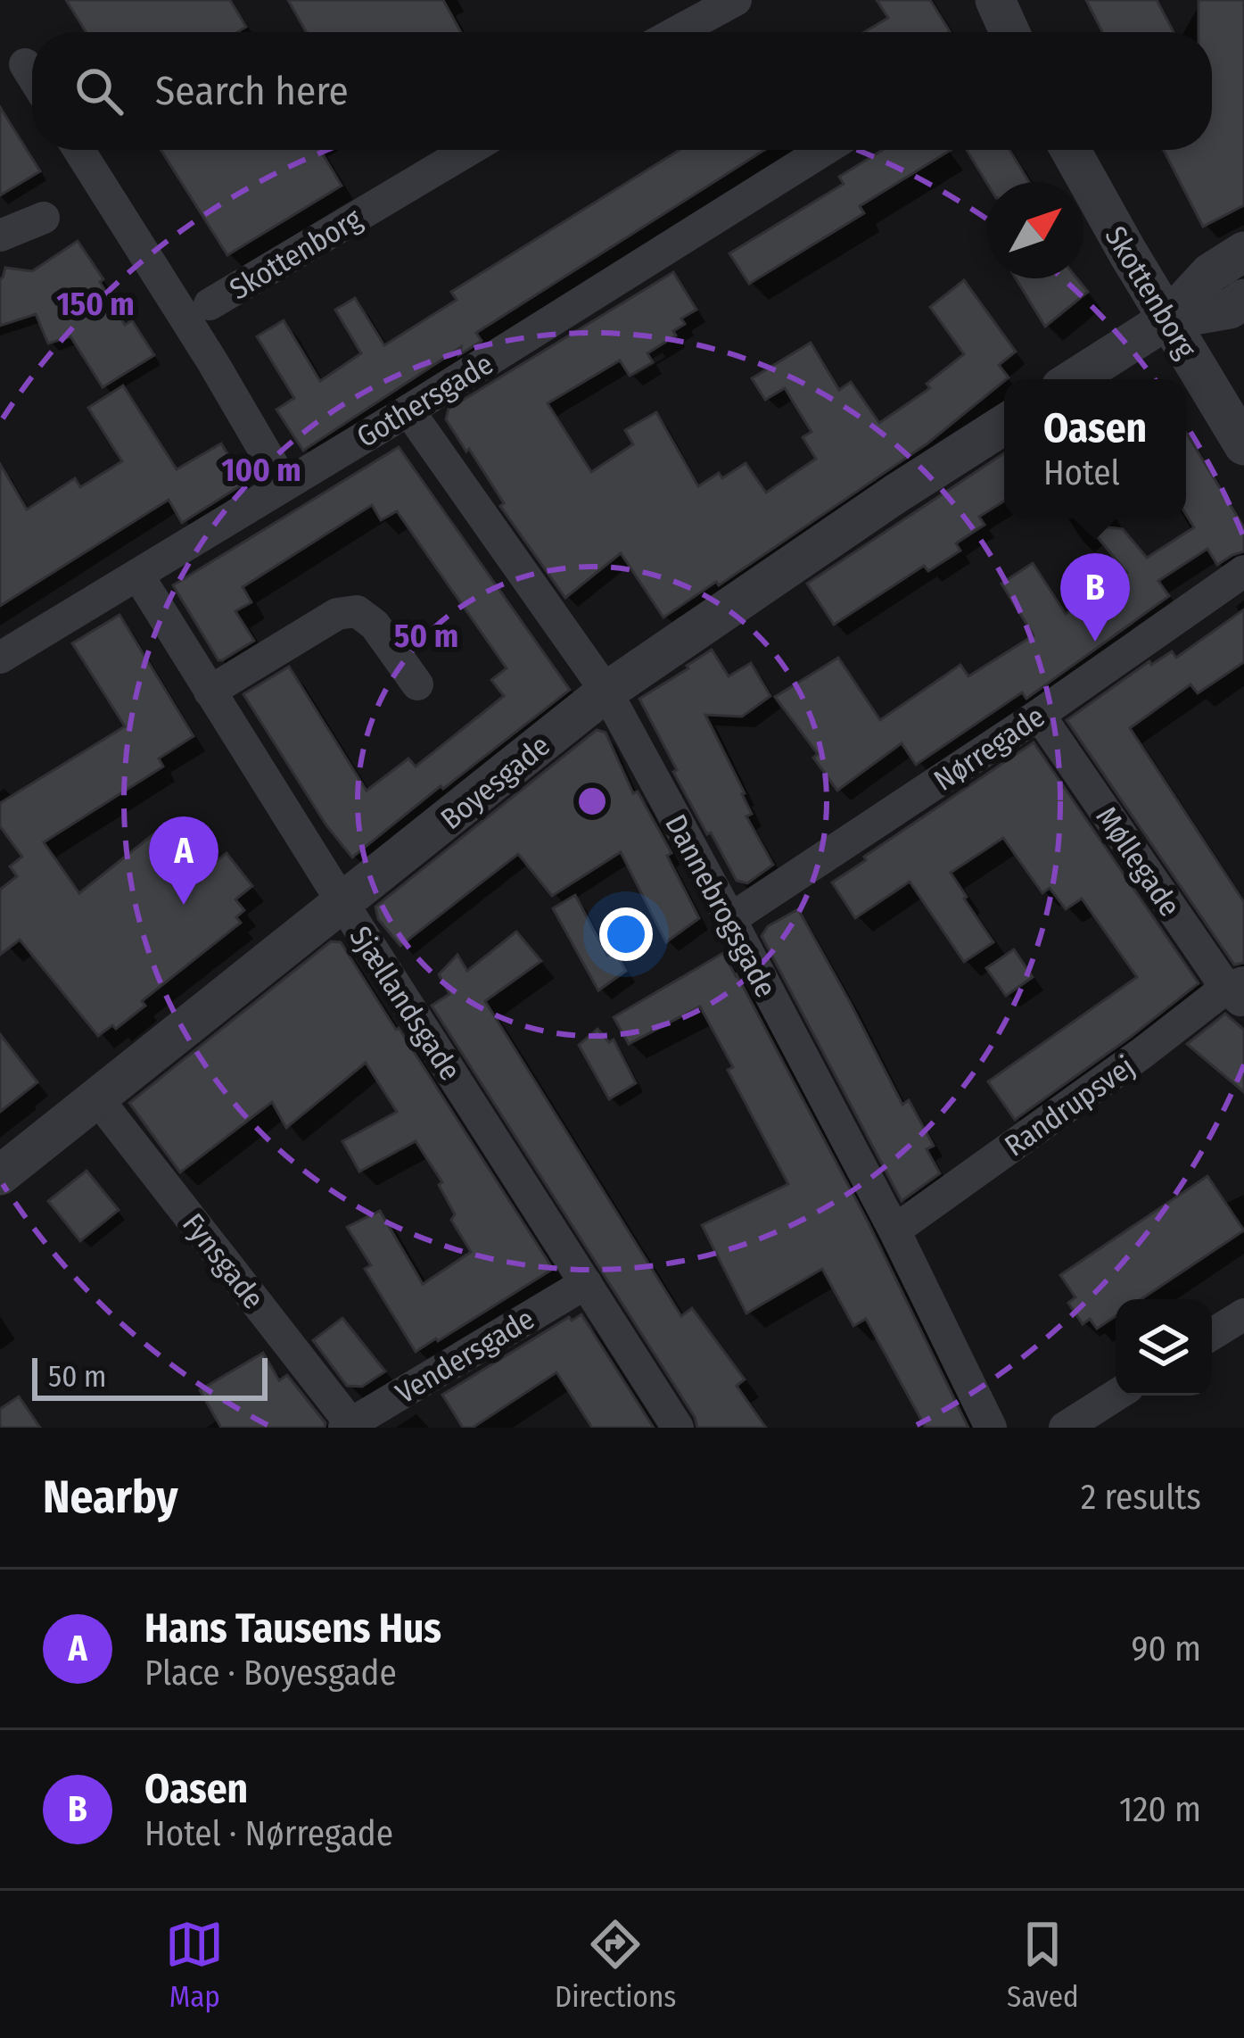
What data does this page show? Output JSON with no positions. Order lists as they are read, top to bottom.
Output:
{
  "streets": {
    "street": [
      "Skottenborg",
      "Gothersgade",
      "Nørregade",
      "Boyesgade",
      "Møllegade",
      "Dannebrogsgade",
      "Sjællandsgade",
      "Randrupsvej",
      "Fynsgade",
      "Vendersgade"
    ]
  },
  "crossings": [
    ["Gothersgade", "Dannebrogsgade"],
    ["Gothersgade", "Sjællandsgade"],
    ["Nørregade", "Møllegade"],
    ["Nørregade", "Dannebrogsgade"],
    ["Boyesgade", "Dannebrogsgade"],
    ["Boyesgade", "Sjællandsgade"],
    ["Boyesgade", "Fynsgade"],
    ["Møllegade", "Randrupsvej"],
    ["Dannebrogsgade", "Randrupsvej"],
    ["Sjællandsgade", "Vendersgade"],
    ["Fynsgade", "Vendersgade"]
  ],
  "scale_bar": "50 m",
  "north": "top right",
  "page": {
    "search": "Search here",
    "popup": ["Oasen", "Hotel"],
    "pins": ["B", "A"],
    "scale": "50 m",
    "heading": ["Nearby", "2 results"],
    "list": [
      {
        "mark": "A",
        "name": "Hans Tausens Hus",
        "note": "Place · Boyesgade",
        "value": "90 m"
      },
      {
        "mark": "B",
        "name": "Oasen",
        "note": "Hotel · Nørregade",
        "value": "120 m"
      }
    ],
    "nav": ["Map", "Directions", "Saved"]
  },
  "rings": ["150 m", "100 m", "50 m"]
}
